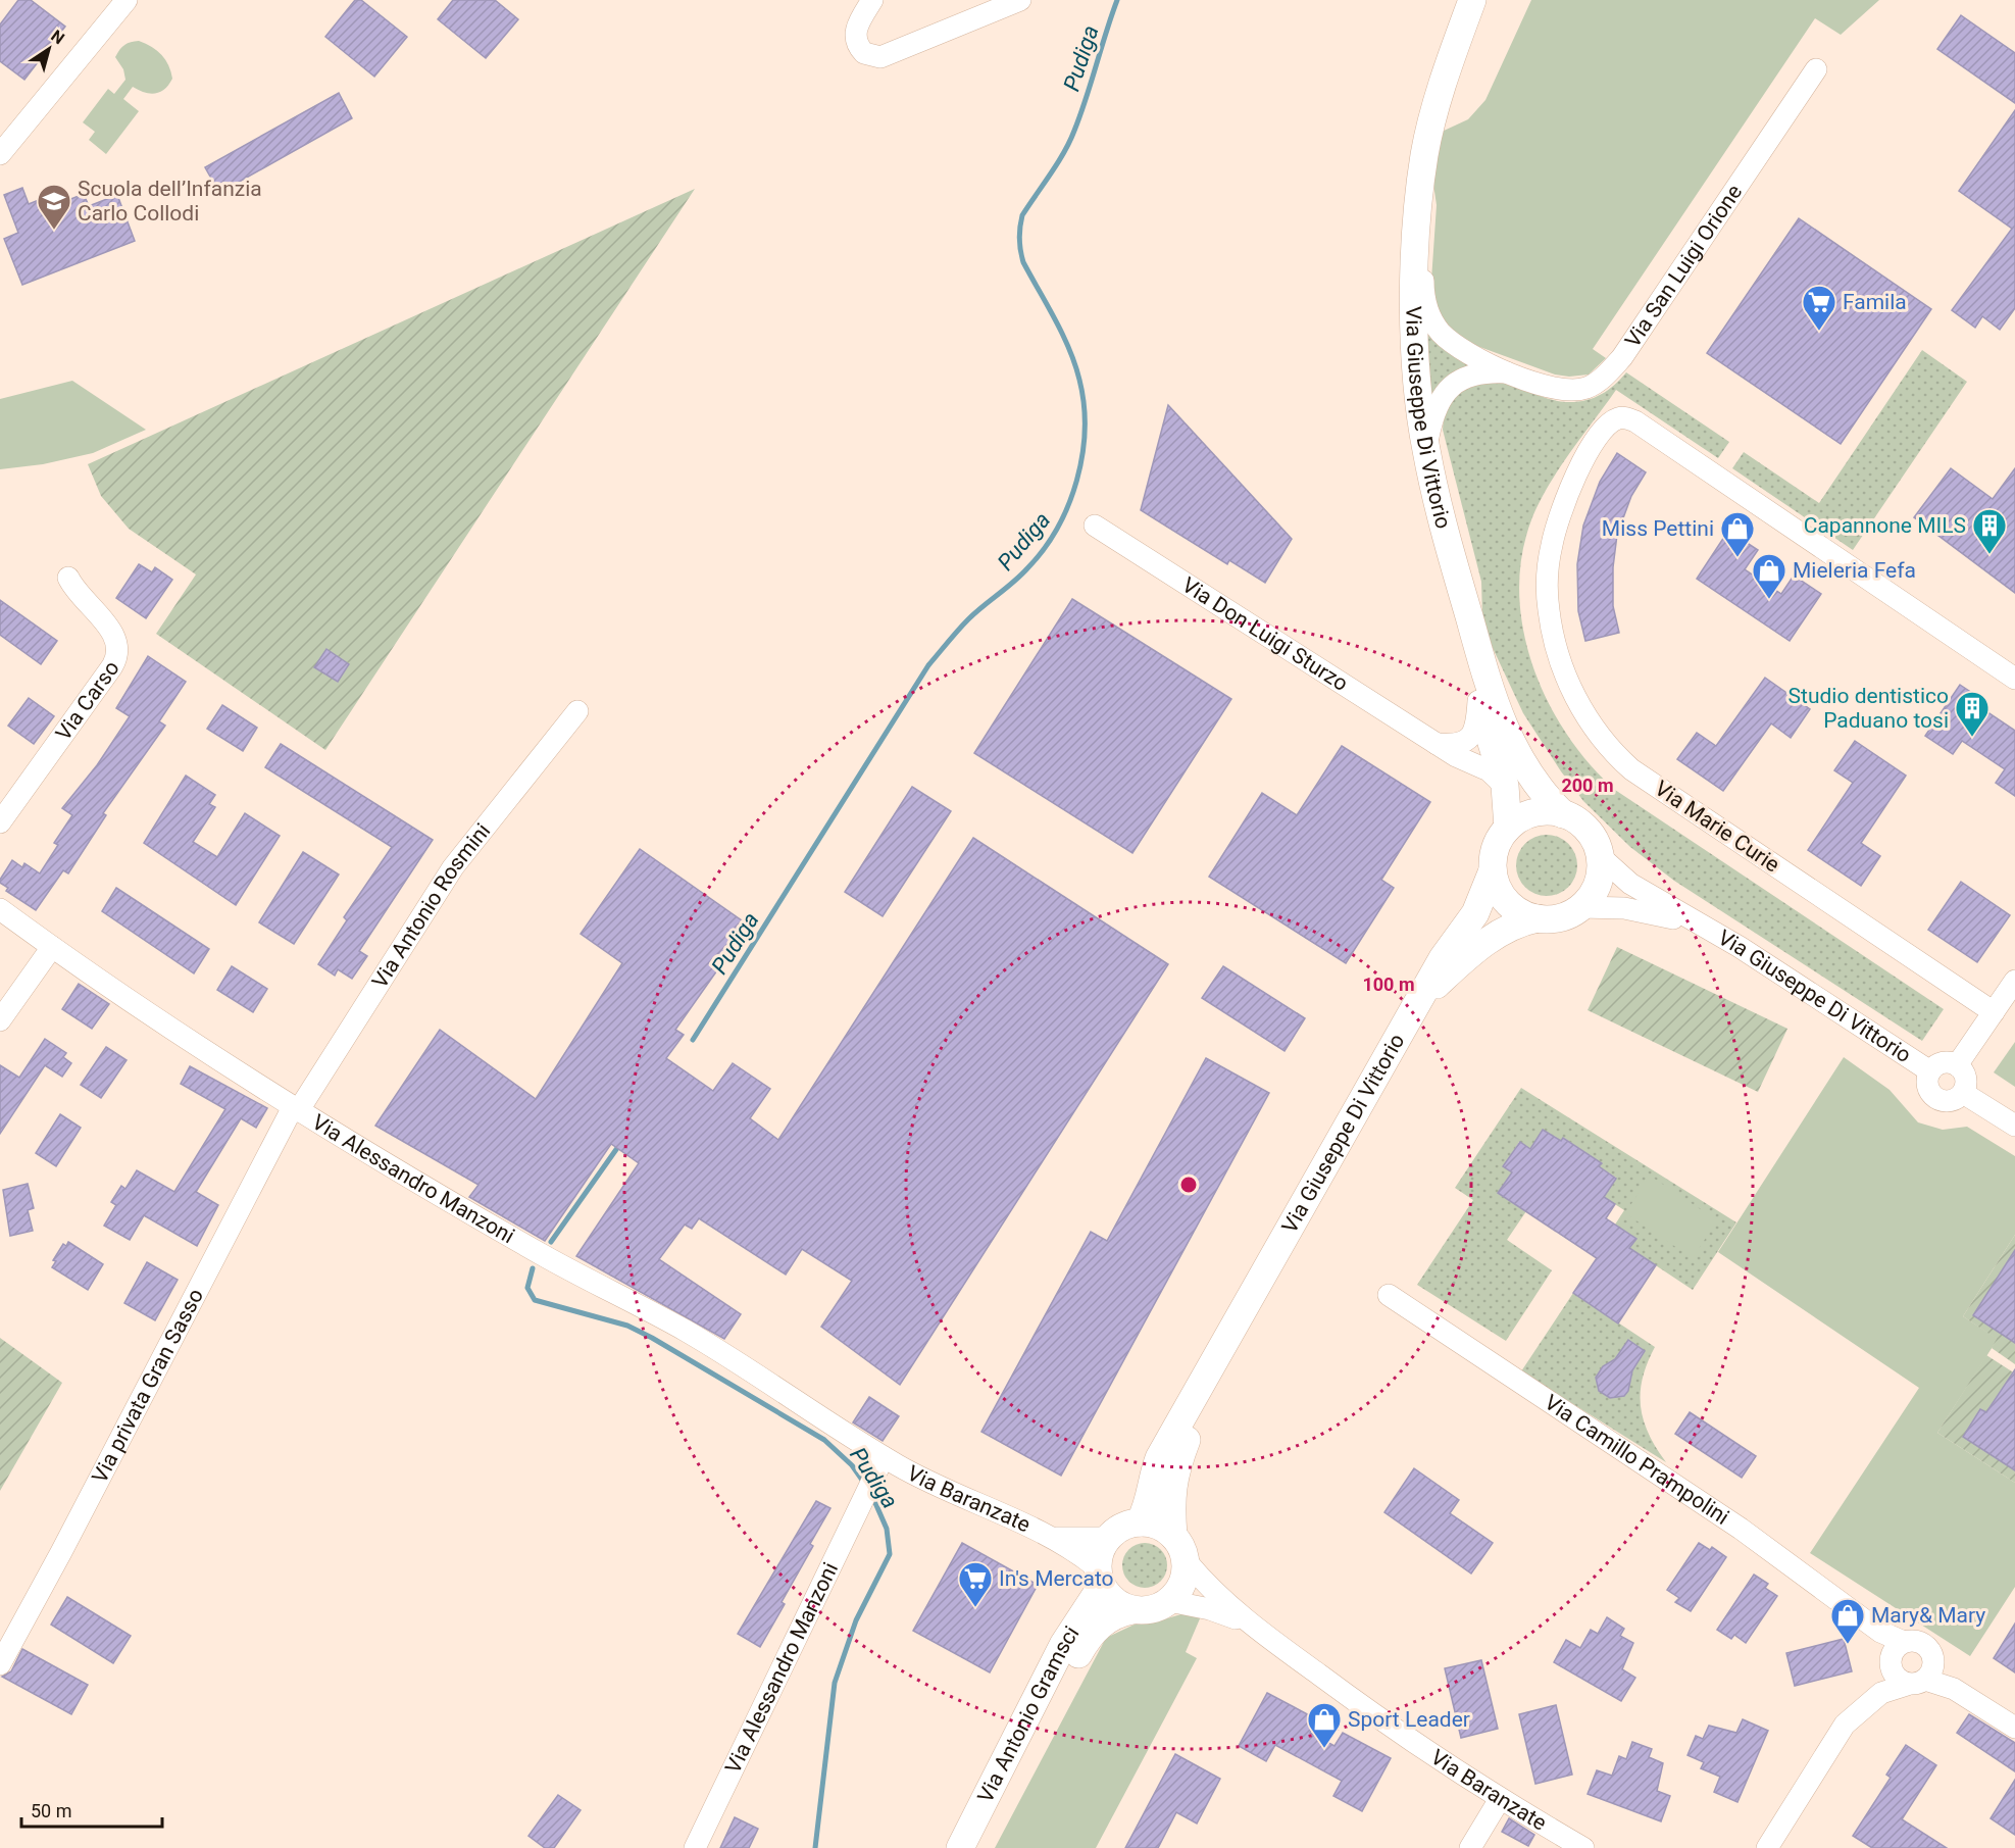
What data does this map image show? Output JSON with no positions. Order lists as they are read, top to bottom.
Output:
{
  "streets": {
    "street": [
      "Via San Luigi Orione",
      "Via Giuseppe Di Vittorio",
      "Via Don Luigi Sturzo",
      "Via Carso",
      "Via Marie Curie",
      "Via Antonio Rosmini",
      "Via Alessandro Manzoni",
      "Via privata Gran Sasso",
      "Via Camillo Prampolini",
      "Via Baranzate",
      "Via Antonio Gramsci"
    ]
  },
  "crossings": [
    ["Via San Luigi Orione", "Via Giuseppe Di Vittorio"],
    ["Via Giuseppe Di Vittorio", "Via Don Luigi Sturzo"],
    ["Via Giuseppe Di Vittorio", "Via Baranzate"],
    ["Via Giuseppe Di Vittorio", "Via Antonio Gramsci"],
    ["Via Antonio Rosmini", "Via Alessandro Manzoni"],
    ["Via Antonio Rosmini", "Via privata Gran Sasso"],
    ["Via Alessandro Manzoni", "Via privata Gran Sasso"],
    ["Via Alessandro Manzoni", "Via Baranzate"],
    ["Via Baranzate", "Via Antonio Gramsci"]
  ],
  "water": ["Pudiga"],
  "places": {
    "school or university": ["Scuola dell’Infanzia Carlo Collodi"],
    "supermarket": ["Famila", "In's Mercato"],
    "building": ["Capannone MILS", "Studio dentistico Paduano tosi"],
    "shop": [
      "Miss Pettini",
      "Mieleria Fefa",
      "Mary& Mary",
      "Sport Leader"
    ]
  },
  "scale_bar": "50 m",
  "north": "top right",
  "rings": ["200 m", "100 m"]
}
